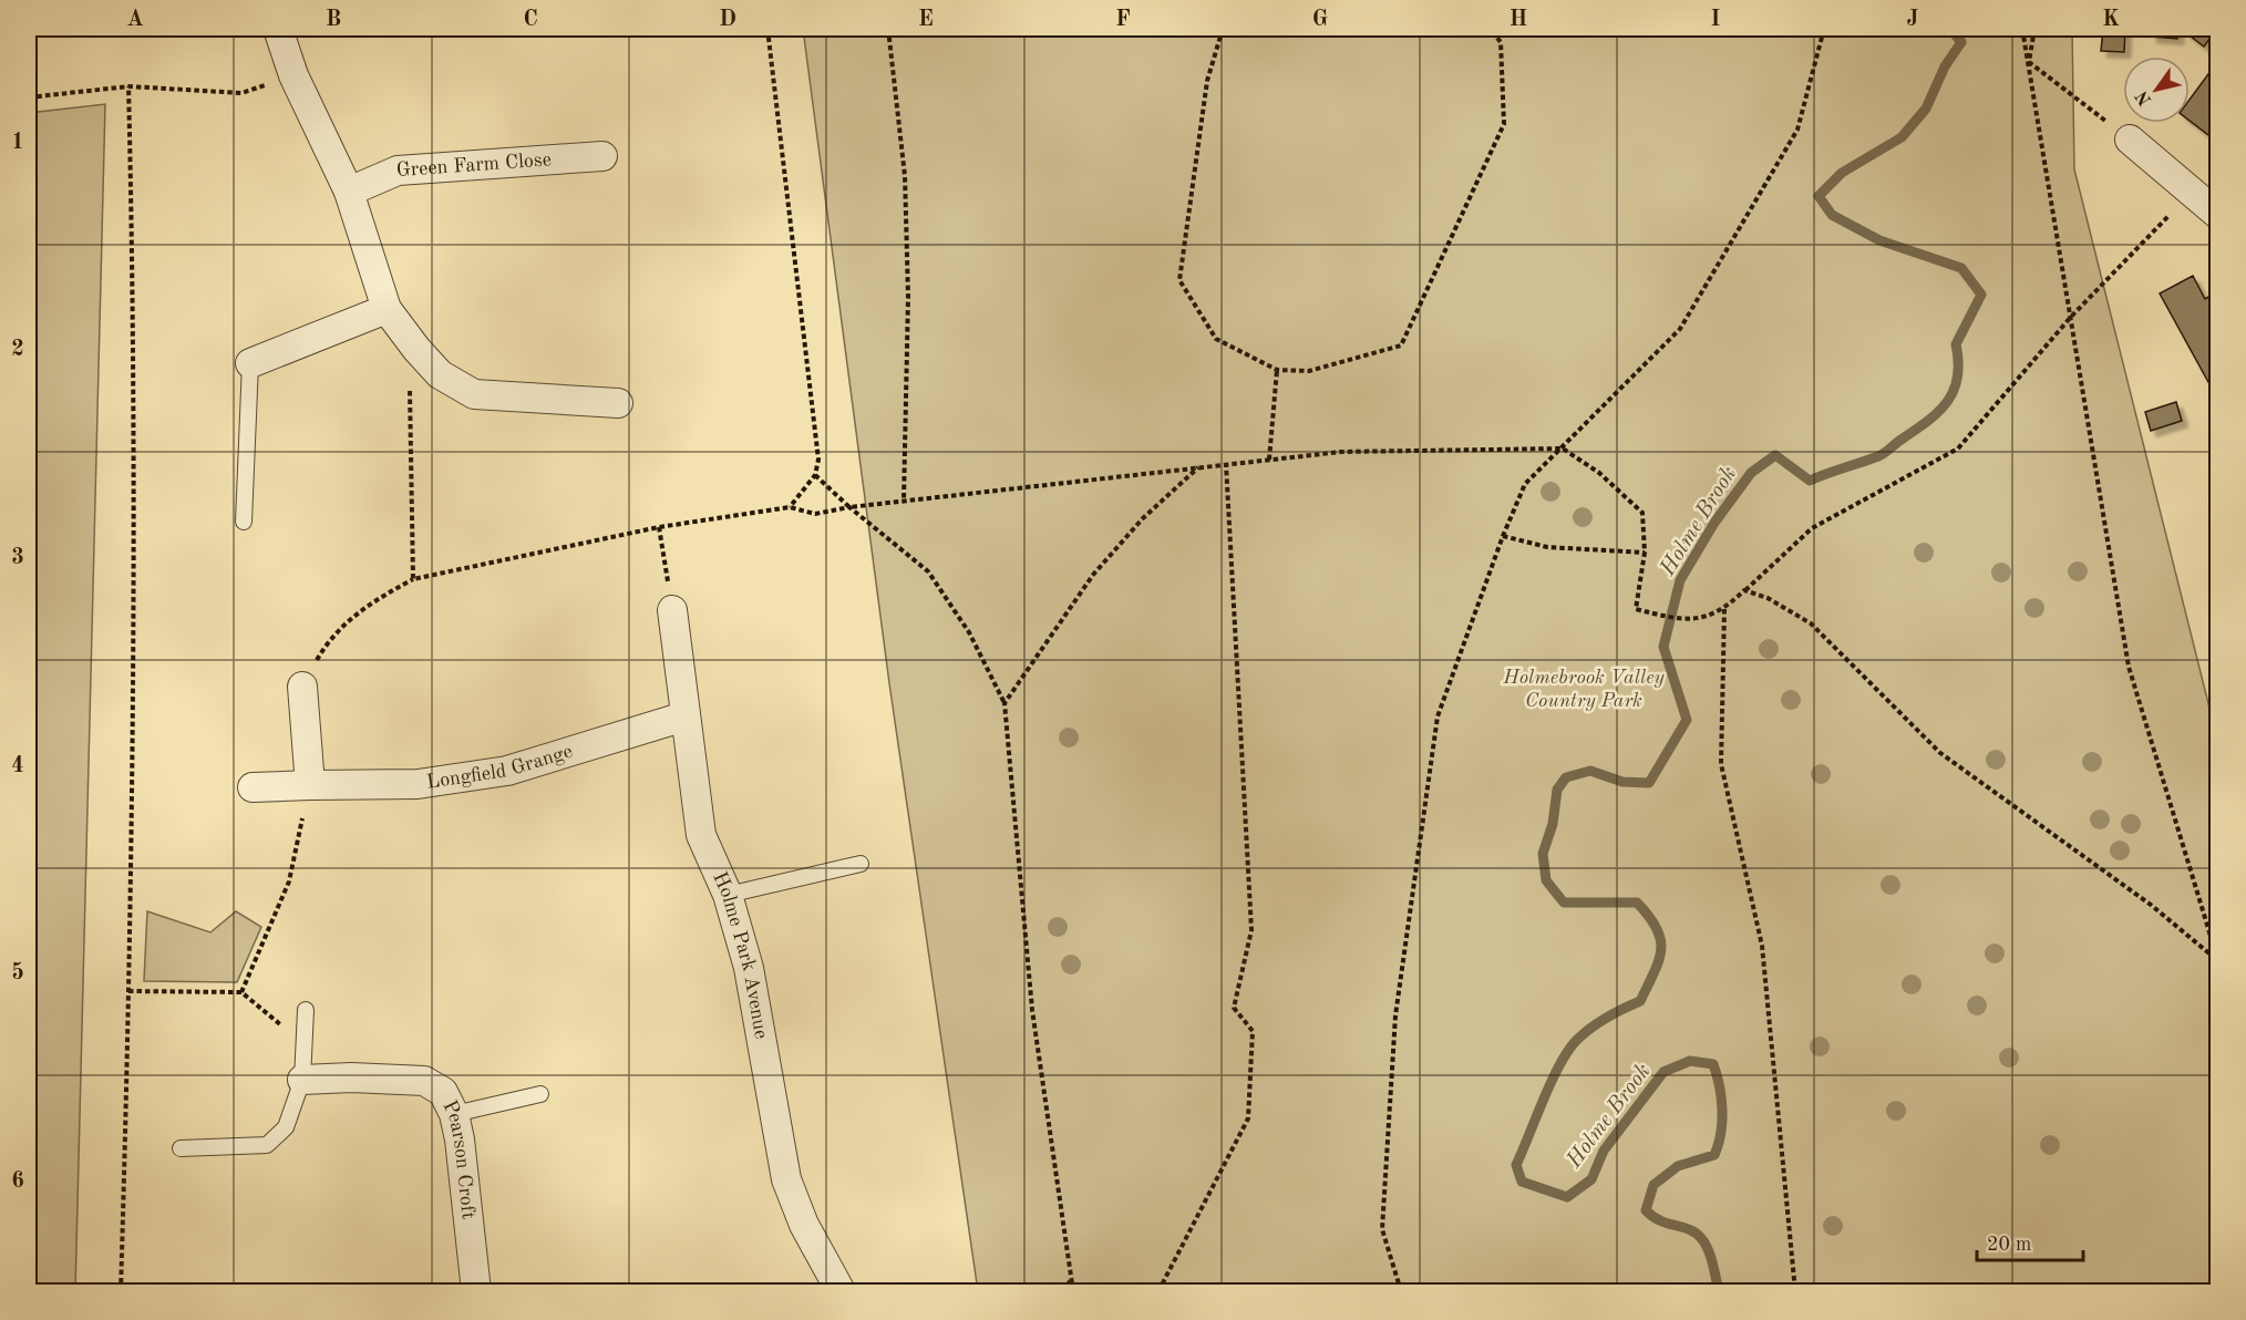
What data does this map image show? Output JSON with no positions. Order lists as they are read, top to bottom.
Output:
{
  "streets": {
    "street": [
      "Green Farm Close",
      "Longfield Grange",
      "Holme Park Avenue",
      "Pearson Croft"
    ]
  },
  "crossings": [
    ["Longfield Grange", "Holme Park Avenue"]
  ],
  "water": ["Holme Brook"],
  "parks": ["Holmebrook Valley Country Park"],
  "scale_bar": "20 m",
  "north": "bottom left",
  "grid": {
    "columns": [
      "A",
      "B",
      "C",
      "D",
      "E",
      "F",
      "G",
      "H",
      "I",
      "J",
      "K"
    ],
    "rows": [
      "1",
      "2",
      "3",
      "4",
      "5",
      "6"
    ]
  }
}
